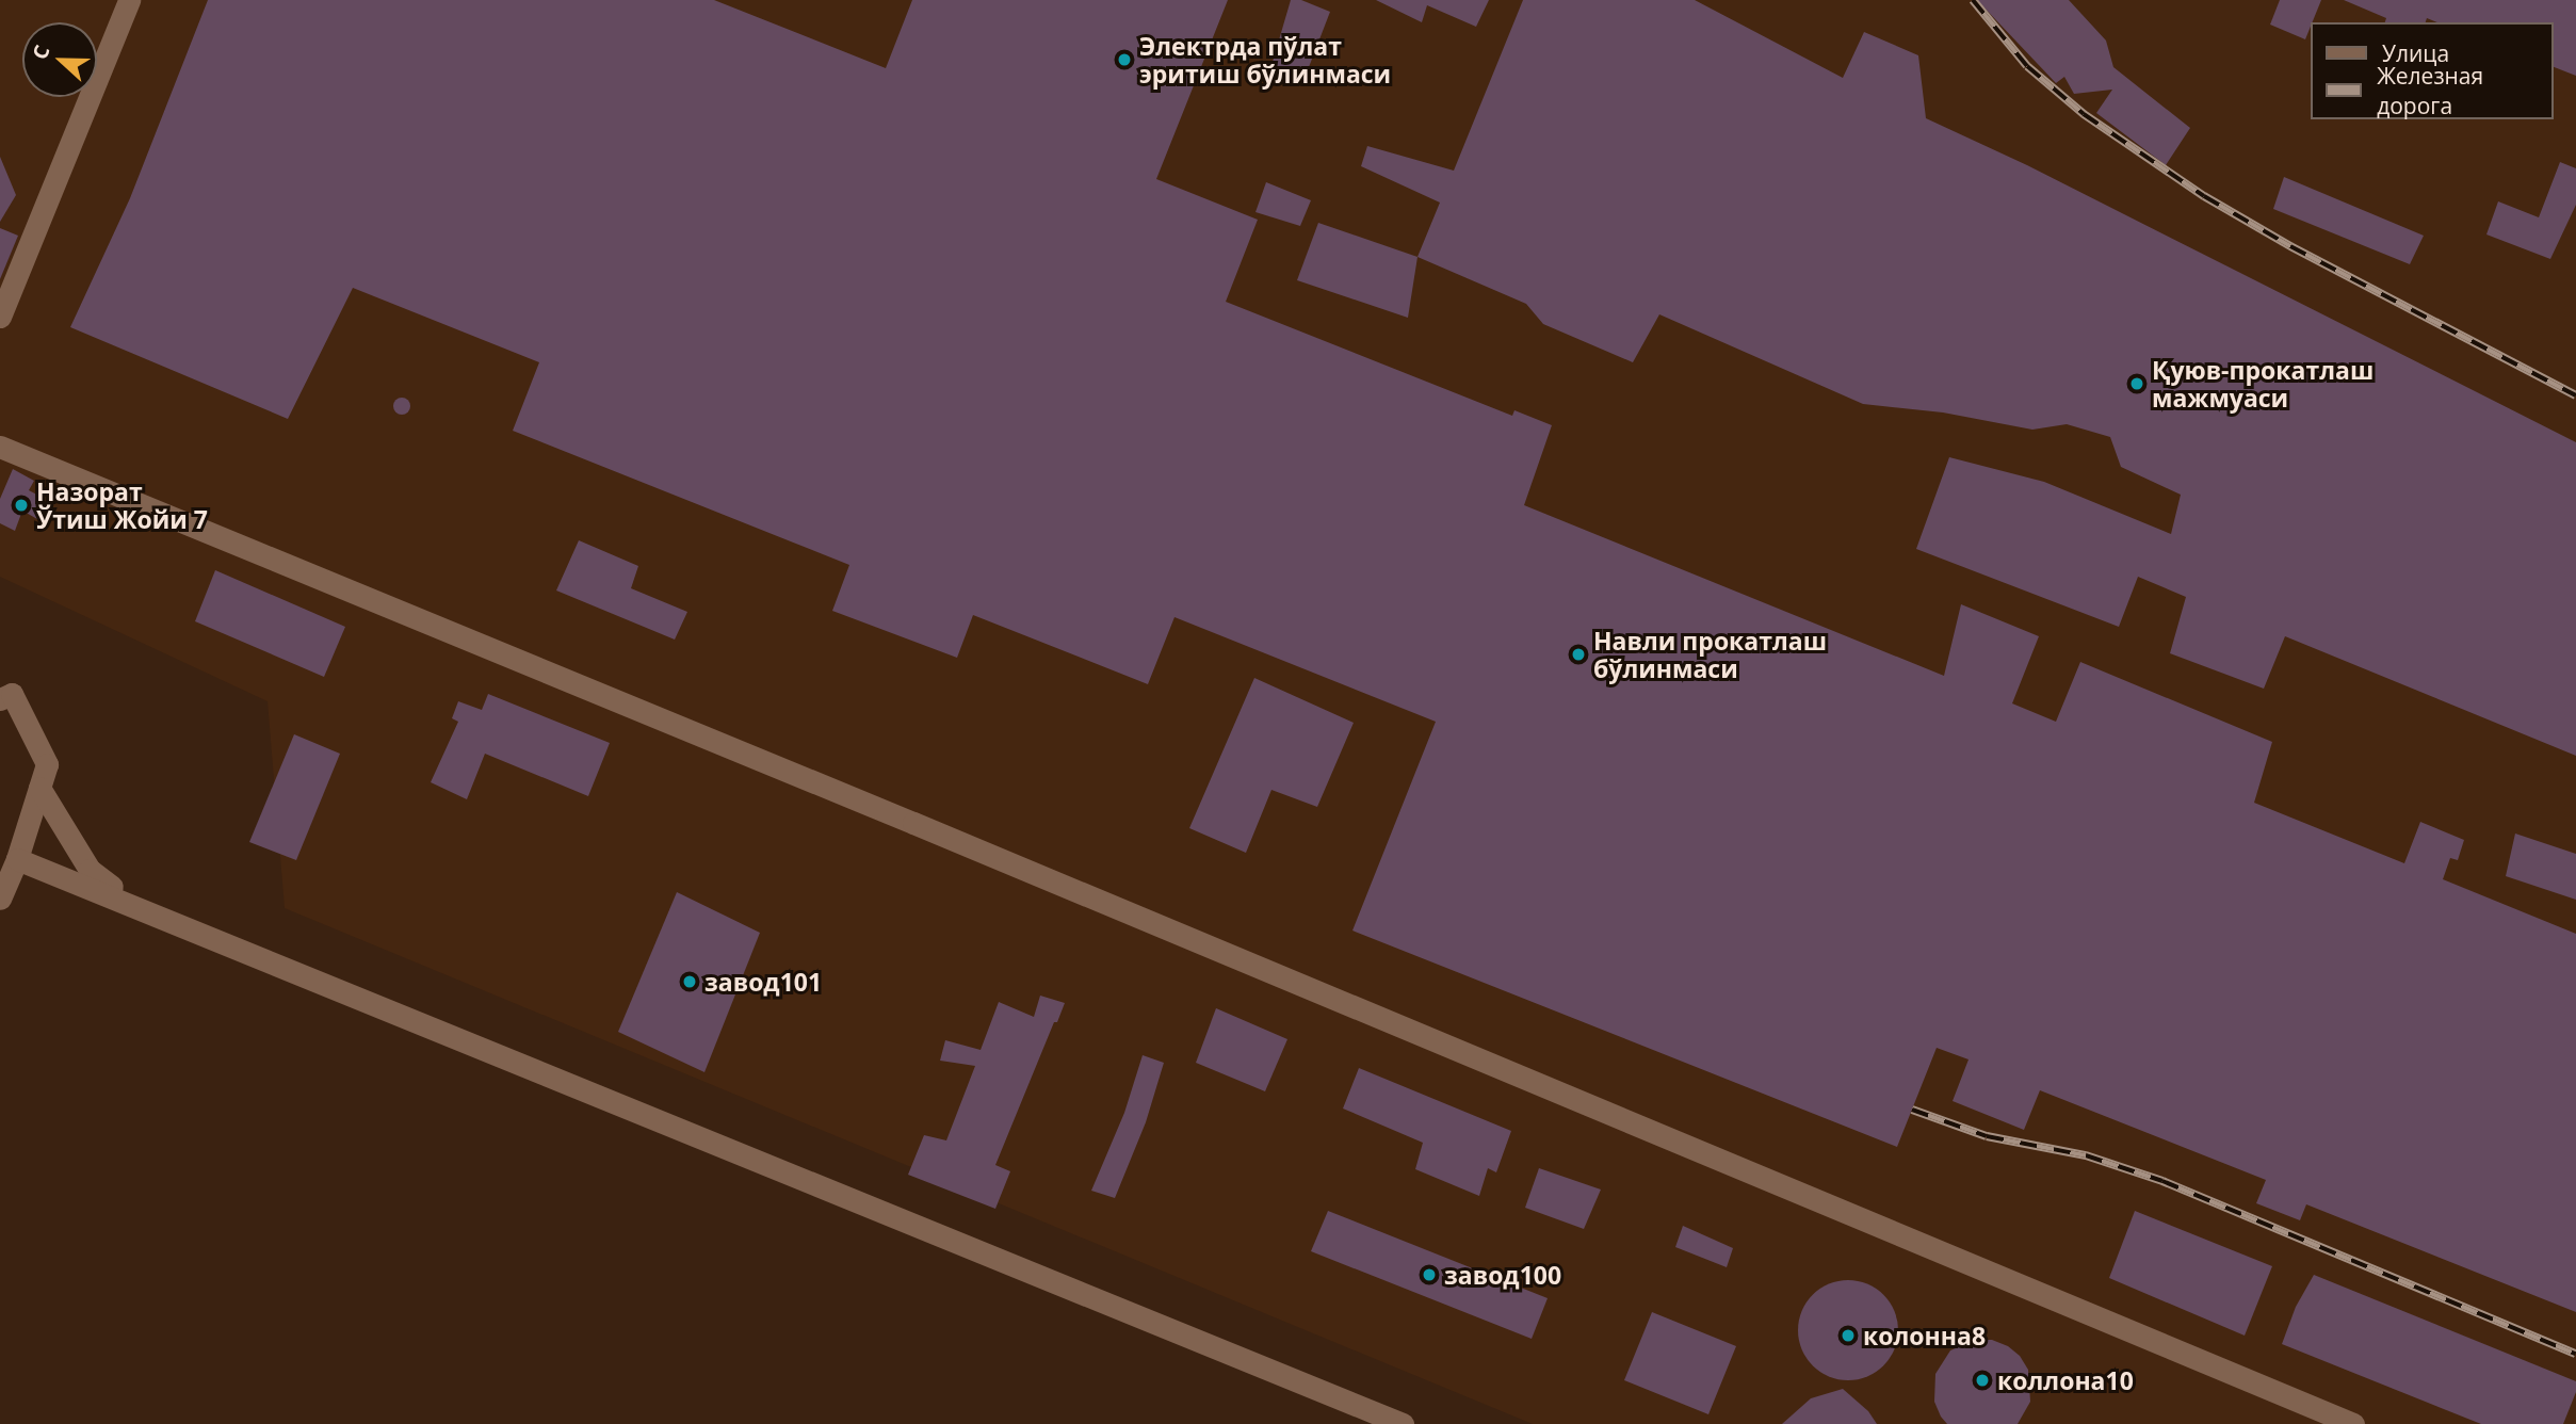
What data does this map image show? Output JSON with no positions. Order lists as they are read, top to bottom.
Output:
{
  "places": [
    "Электрда пўлат эритиш бўлинмаси",
    "Қуюв-прокатлаш мажмуаси",
    "Назорат Ўтиш Жойи 7",
    "Навли прокатлаш бўлинмаси",
    "завод101",
    "завод100",
    "колонна8",
    "коллона10"
  ],
  "legend": ["Улица", "Железная дорога"],
  "north": "left"
}
